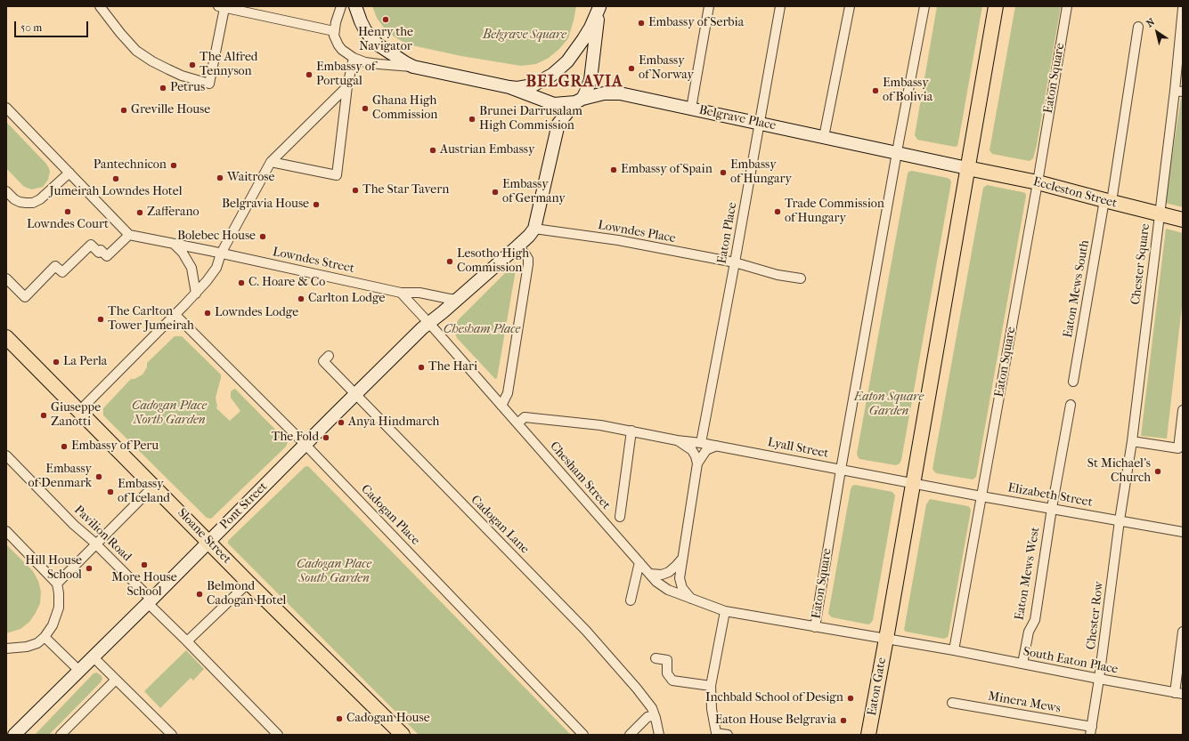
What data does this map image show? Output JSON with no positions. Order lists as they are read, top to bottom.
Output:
{
  "streets": {
    "main road": [
      "Belgrave Place",
      "Eccleston Street",
      "Pont Street",
      "Sloane Street",
      "Eaton Gate"
    ],
    "street": [
      "Eaton Square",
      "Lowndes Place",
      "Eaton Place",
      "Lowndes Street",
      "Chester Square",
      "Eaton Mews South",
      "Lyall Street",
      "Chesham Street",
      "Elizabeth Street",
      "Cadogan Place",
      "Cadogan Lane",
      "Pavilion Road",
      "Eaton Mews West",
      "Chester Row",
      "South Eaton Place",
      "Minera Mews"
    ]
  },
  "crossings": [
    ["Eaton Square", "Belgrave Place"],
    ["Eaton Square", "Eccleston Street"],
    ["Eaton Square", "Lyall Street"],
    ["Eaton Square", "Elizabeth Street"],
    ["Eaton Square", "South Eaton Place"],
    ["Eaton Square", "Eaton Gate"],
    ["Belgrave Place", "Eccleston Street"],
    ["Belgrave Place", "Eaton Place"],
    ["Eccleston Street", "Chester Square"],
    ["Eccleston Street", "Eaton Mews South"],
    ["Lowndes Place", "Eaton Place"],
    ["Eaton Place", "Lyall Street"],
    ["Chester Square", "Elizabeth Street"],
    ["Chester Square", "Chester Row"],
    ["Lyall Street", "Chesham Street"],
    ["Lyall Street", "Elizabeth Street"],
    ["Elizabeth Street", "Eaton Mews West"],
    ["Elizabeth Street", "Chester Row"],
    ["Pont Street", "Cadogan Place"],
    ["Pont Street", "Cadogan Lane"],
    ["Pont Street", "Pavilion Road"],
    ["Pont Street", "Sloane Street"],
    ["Eaton Mews West", "South Eaton Place"],
    ["Chester Row", "South Eaton Place"],
    ["Chester Row", "Minera Mews"]
  ],
  "districts": ["BELGRAVIA"],
  "parks": [
    "Belgrave Square",
    "Chesham Place",
    "Eaton Square Garden",
    "Cadogan Place North Garden",
    "Cadogan Place South Garden"
  ],
  "places": [
    "Henry the Navigator",
    "Embassy of Serbia",
    "The Alfred Tennyson",
    "Embassy of Norway",
    "Embassy of Portugal",
    "Petrus",
    "Embassy of Bolivia",
    "Ghana High Commission",
    "Greville House",
    "Brunei Darrusalam High Commission",
    "Austrian Embassy",
    "Pantechnicon",
    "Embassy of Spain",
    "Embassy of Hungary",
    "Waitrose",
    "Jumeirah Lowndes Hotel",
    "The Star Tavern",
    "Embassy of Germany",
    "Belgravia House",
    "Lowndes Court",
    "Trade Commission of Hungary",
    "Zafferano",
    "Bolebec House",
    "Lesotho High Commission",
    "C. Hoare & Co",
    "Carlton Lodge",
    "Lowndes Lodge",
    "The Carlton Tower Jumeirah",
    "La Perla",
    "The Hari",
    "Giuseppe Zanotti",
    "Anya Hindmarch",
    "The Fold",
    "Embassy of Peru",
    "St Michael's Church",
    "Embassy of Denmark",
    "Embassy of Iceland",
    "More House School",
    "Hill House School",
    "Belmond Cadogan Hotel",
    "Inchbald School of Design",
    "Cadogan House",
    "Eaton House Belgravia"
  ],
  "scale_bar": "50 m",
  "north": "top left"
}
